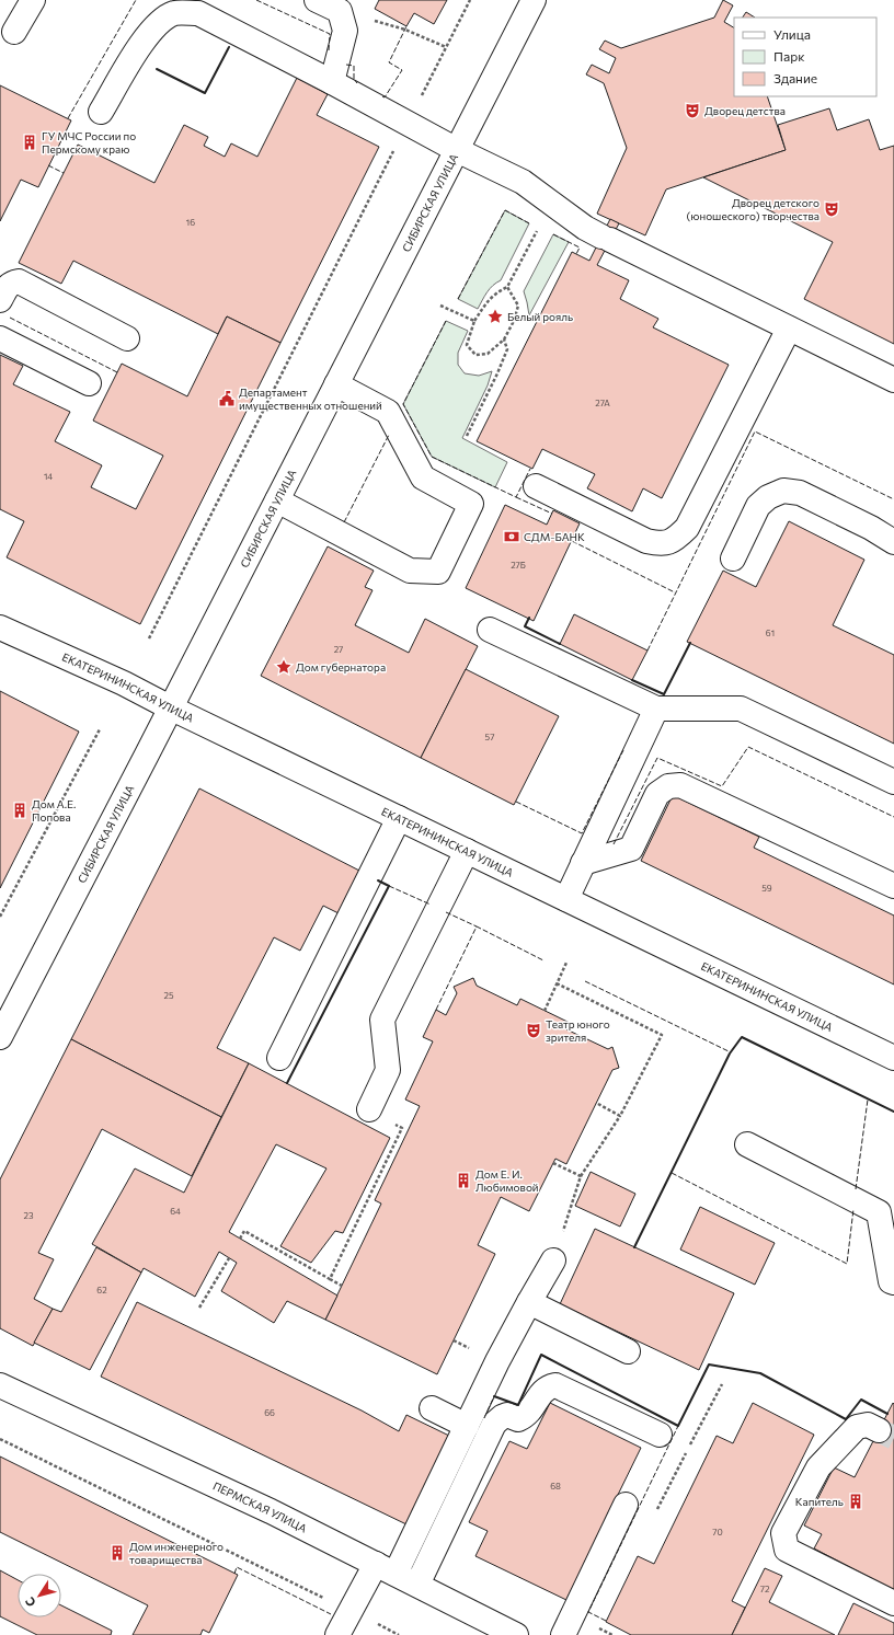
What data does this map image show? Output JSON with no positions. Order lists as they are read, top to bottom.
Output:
{
  "streets": {
    "main road": ["СИБИРСКАЯ УЛИЦА", "ЕКАТЕРИНИНСКАЯ УЛИЦА", "ПЕРМСКАЯ УЛИЦА"]
  },
  "crossings": [
    ["СИБИРСКАЯ УЛИЦА", "ЕКАТЕРИНИНСКАЯ УЛИЦА"]
  ],
  "places": {
    "theatre": ["Дворец детства", "Дворец детского (юношеского) творчества", "Театр юного зрителя"],
    "building": [
      "ГУ МЧС России по Пермскому краю",
      "Дом А.Е. Попова",
      "Дом Е. И. Любимовой",
      "Капитель",
      "Дом инженерного товарищества"
    ],
    "place": ["Белый рояль", "Дом губернатора"],
    "public building": ["Департамент имущественных отношений"],
    "bank": ["СДМ-БАНК"]
  },
  "house_numbers": [
    "16",
    "27А",
    "14",
    "27Б",
    "61",
    "27",
    "57",
    "59",
    "25",
    "64",
    "23",
    "62",
    "66",
    "68",
    "70",
    "72"
  ],
  "legend": ["Улица", "Парк", "Здание"],
  "north": "bottom left"
}
